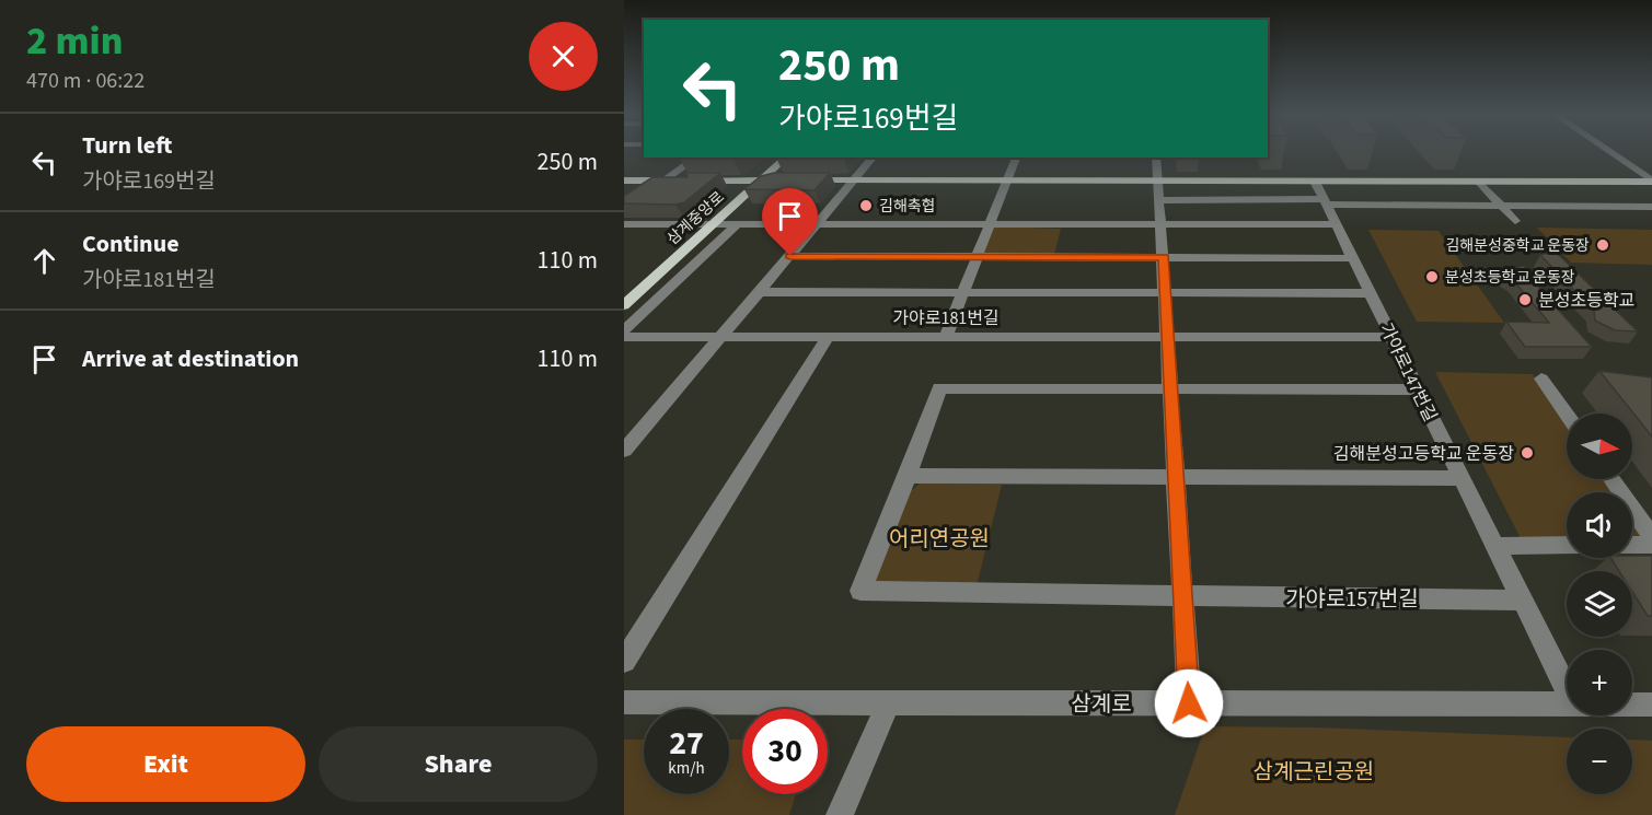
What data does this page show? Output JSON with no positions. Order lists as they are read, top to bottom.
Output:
{
  "streets": {
    "main road": ["삼계중앙로"],
    "street": [
      "가야로181번길",
      "가야로147번길",
      "가야로157번길",
      "삼계로"
    ]
  },
  "crossings": [
    ["가야로147번길", "가야로157번길"]
  ],
  "parks": ["어리연공원", "삼계근린공원"],
  "places": [
    "김해축협",
    "김해분성중학교 운동장",
    "분성초등학교 운동장",
    "분성초등학교",
    "김해분성고등학교 운동장"
  ],
  "north": "right",
  "page": {
    "heading": ["2 min", "470 m · 06:22"],
    "turn": ["250 m", "가야로169번길"],
    "list": [
      {
        "name": "Turn left",
        "note": "가야로169번길",
        "value": "250 m"
      },
      {
        "name": "Continue",
        "note": "가야로181번길",
        "value": "110 m"
      },
      {
        "name": "Arrive at destination",
        "value": "110 m"
      }
    ],
    "map_buttons": ["+", "−"],
    "speed": "27 km/h",
    "limit": "30",
    "buttons": ["Exit", "Share"]
  }
}
